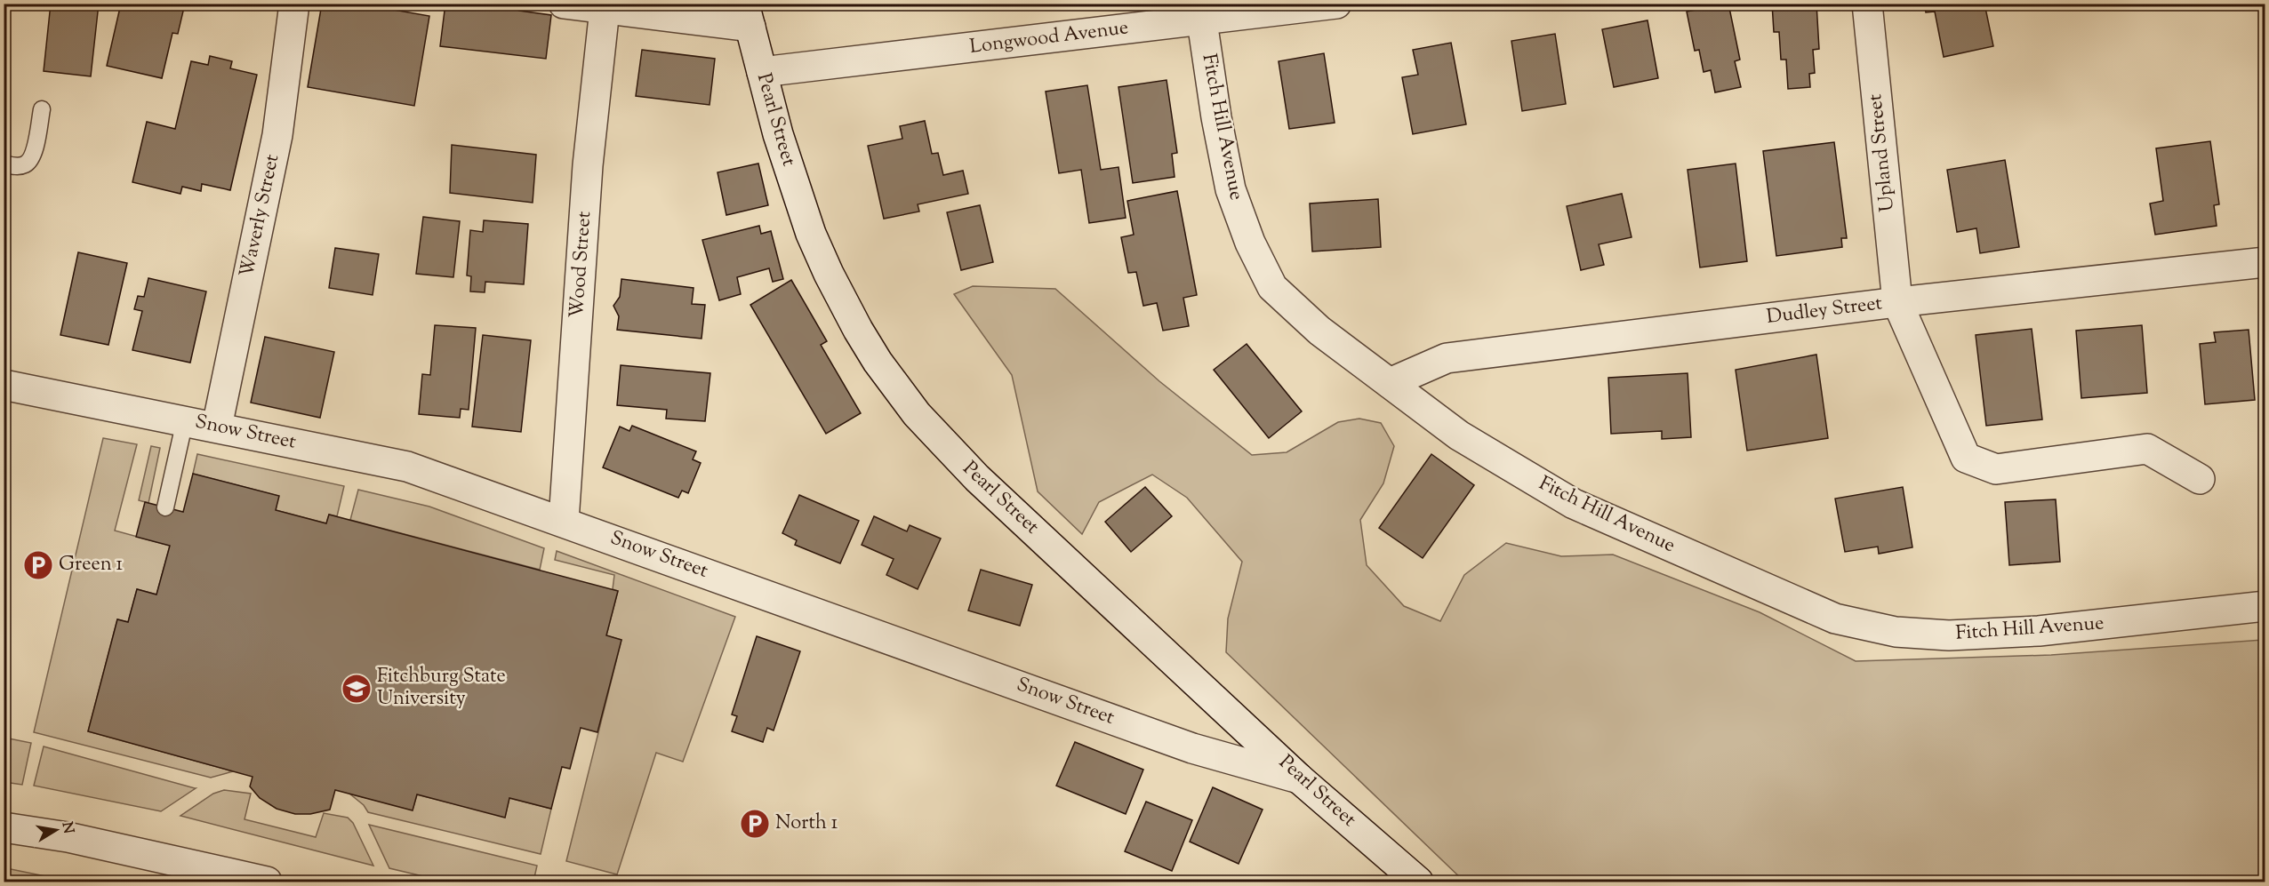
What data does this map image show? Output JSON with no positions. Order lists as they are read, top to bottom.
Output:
{
  "streets": {
    "street": [
      "Longwood Avenue",
      "Pearl Street",
      "Fitch Hill Avenue",
      "Upland Street",
      "Waverly Street",
      "Wood Street",
      "Dudley Street",
      "Snow Street"
    ]
  },
  "crossings": [
    ["Longwood Avenue", "Pearl Street"],
    ["Longwood Avenue", "Fitch Hill Avenue"],
    ["Pearl Street", "Snow Street"],
    ["Fitch Hill Avenue", "Dudley Street"],
    ["Upland Street", "Dudley Street"],
    ["Waverly Street", "Snow Street"],
    ["Wood Street", "Snow Street"]
  ],
  "places": {
    "parking": ["Green 1", "North 1"],
    "school or university": ["Fitchburg State University"]
  },
  "north": "right"
}
